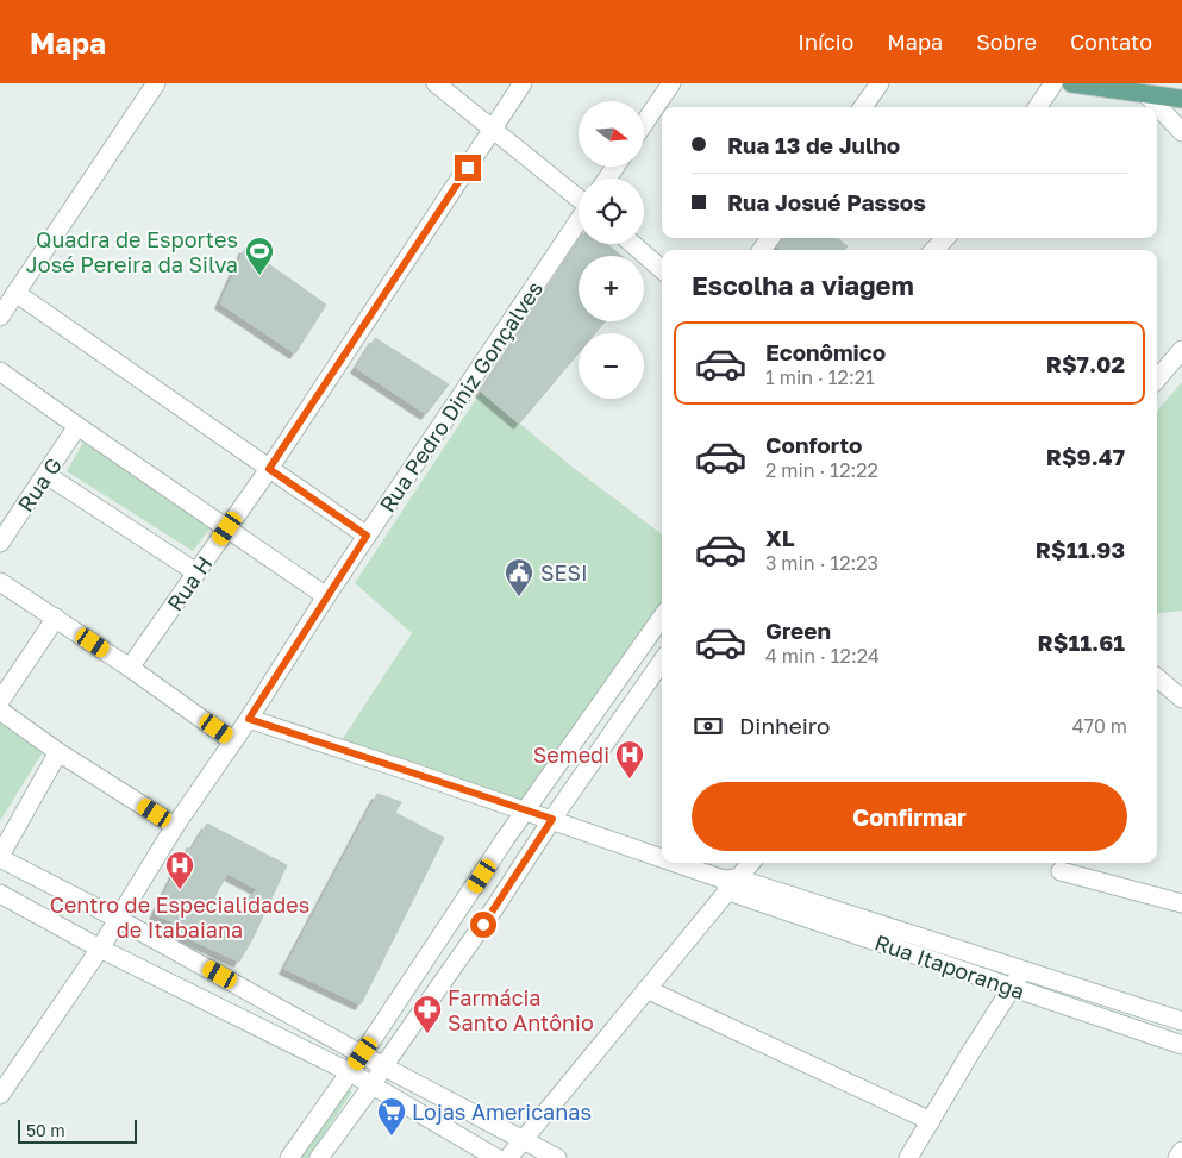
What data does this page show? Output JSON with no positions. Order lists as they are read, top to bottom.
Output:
{
  "streets": {
    "street": [
      "Rua Pedro Diniz Gonçalves",
      "Rua G",
      "Rua H",
      "Rua Itaporanga"
    ]
  },
  "crossings": [
    ["Rua Pedro Diniz Gonçalves", "Rua Itaporanga"]
  ],
  "places": {
    "sports": ["Quadra de Esportes José Pereira da Silva"],
    "public building": ["SESI"],
    "hospital": ["Semedi", "Centro de Especialidades de Itabaiana"],
    "pharmacy": ["Farmácia Santo Antônio"],
    "supermarket": ["Lojas Americanas"]
  },
  "scale_bar": "50 m",
  "north": "right",
  "page": {
    "header": "Mapa",
    "nav": [
      "Início",
      "Mapa",
      "Sobre",
      "Contato"
    ],
    "map_buttons": ["+", "−"],
    "banner": ["Rua 13 de Julho", "Rua Josué Passos"],
    "heading": "Escolha a viagem",
    "list": [
      {
        "name": "Econômico",
        "note": "1 min · 12:21",
        "value": "R$7.02"
      },
      {
        "name": "Conforto",
        "note": "2 min · 12:22",
        "value": "R$9.47"
      },
      {
        "name": "XL",
        "note": "3 min · 12:23",
        "value": "R$11.93"
      },
      {
        "name": "Green",
        "note": "4 min · 12:24",
        "value": "R$11.61"
      }
    ],
    "pay": ["Dinheiro", "470 m"],
    "buttons": "Confirmar",
    "scale": "50 m"
  }
}
